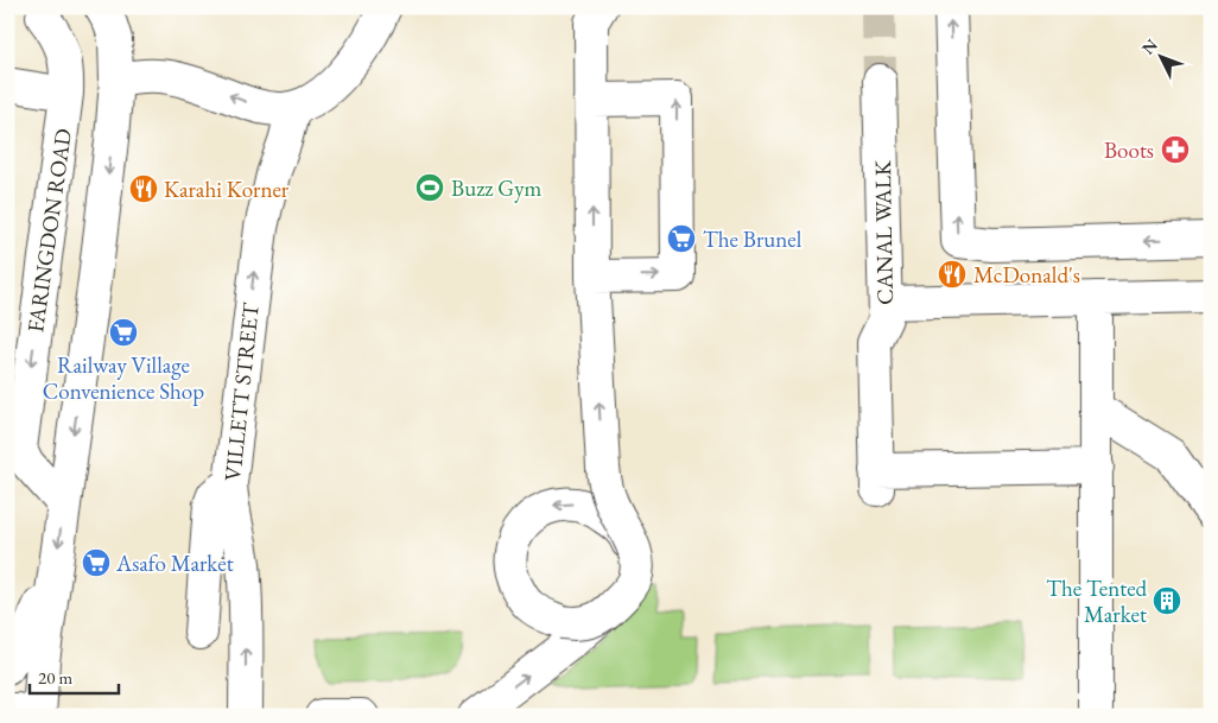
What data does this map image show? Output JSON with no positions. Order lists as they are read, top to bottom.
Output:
{
  "streets": {
    "street": ["FARINGDON ROAD", "CANAL WALK", "VILLETT STREET"]
  },
  "places": {
    "pharmacy": ["Boots"],
    "sports": ["Buzz Gym"],
    "restaurant": ["Karahi Korner", "McDonald's"],
    "supermarket": ["The Brunel", "Railway Village Convenience Shop", "Asafo Market"],
    "building": ["The Tented Market"]
  },
  "scale_bar": "20 m",
  "north": "top left"
}
